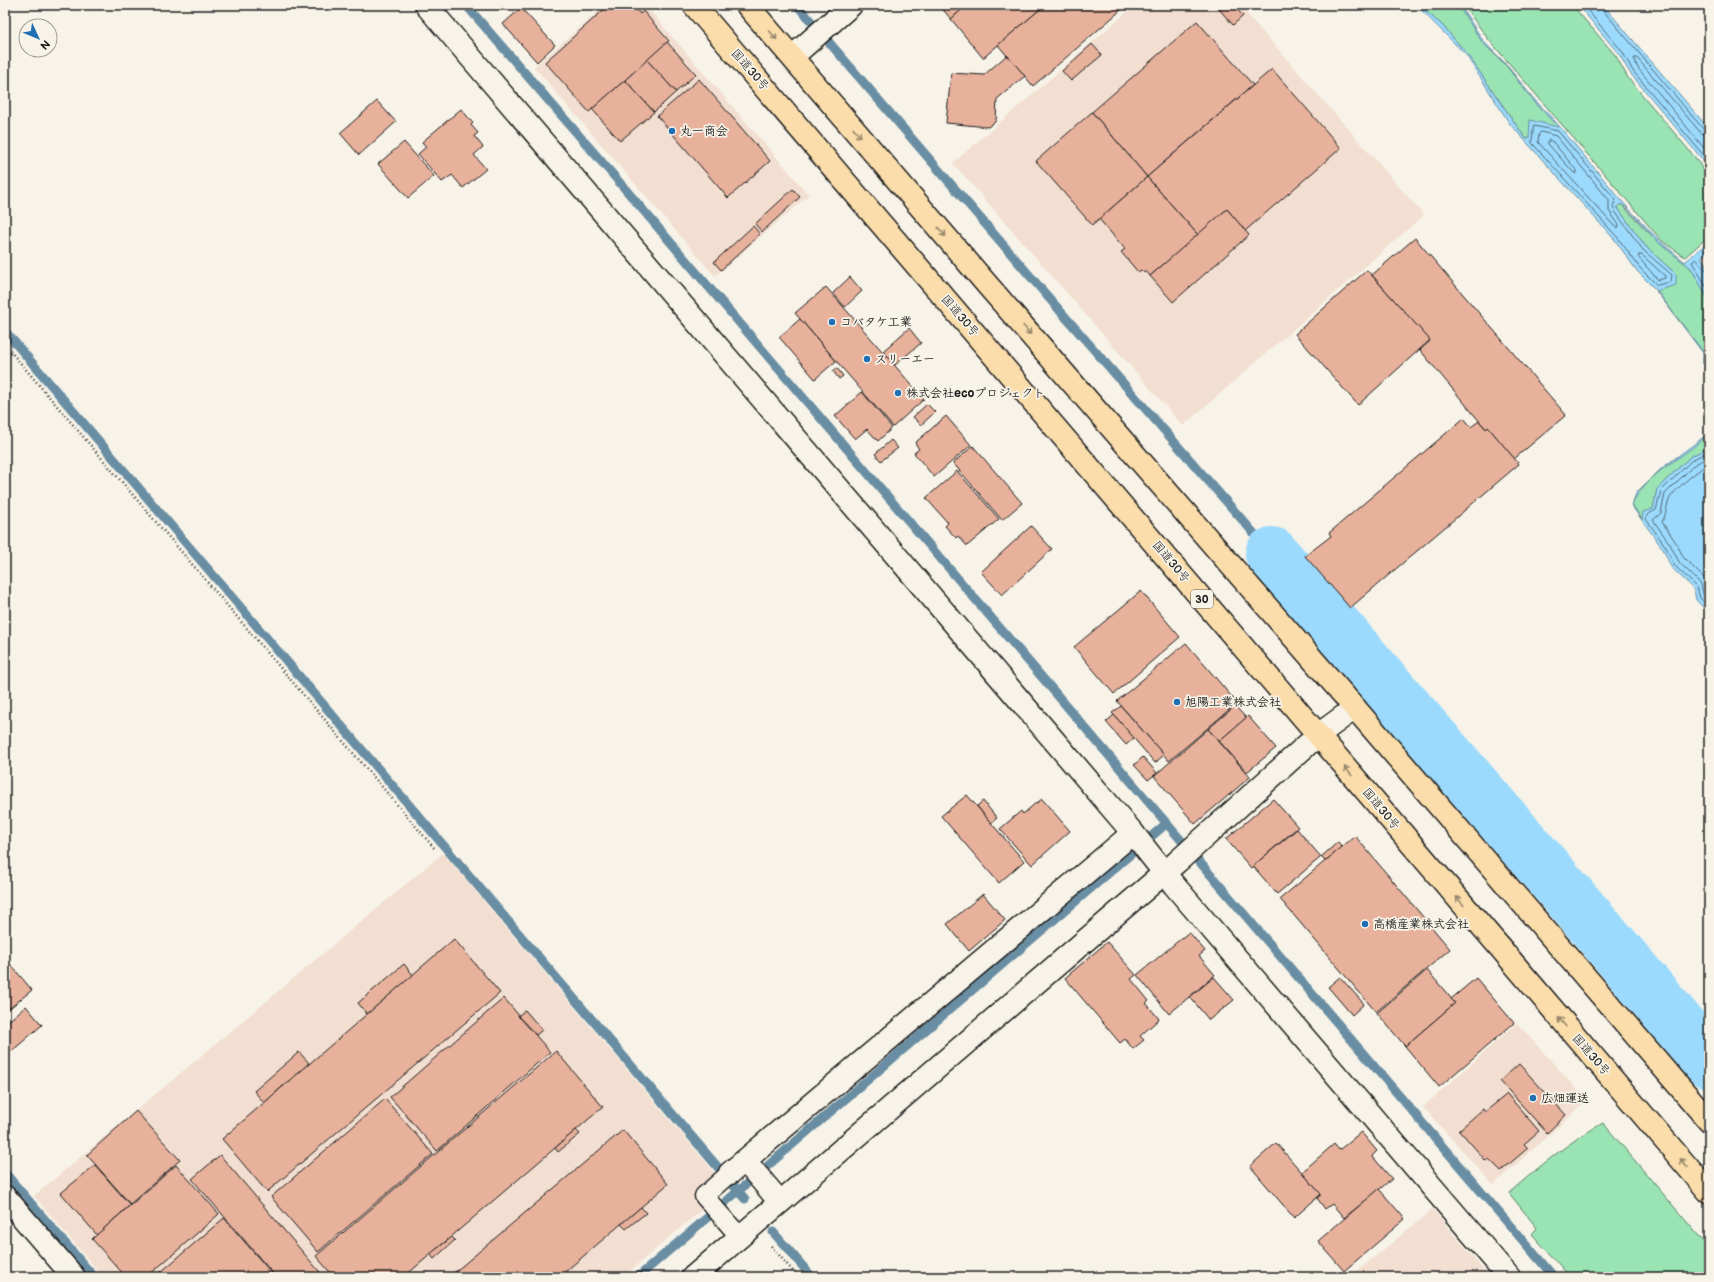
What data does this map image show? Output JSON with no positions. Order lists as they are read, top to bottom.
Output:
{
  "streets": {
    "highway": ["国道30号", "30"]
  },
  "places": [
    "丸一商会",
    "コバタケ工業",
    "スリーエー",
    "株式会社ecoプロジェクト",
    "旭陽工業株式会社",
    "高橋産業株式会社",
    "広畑運送"
  ],
  "north": "bottom right"
}
